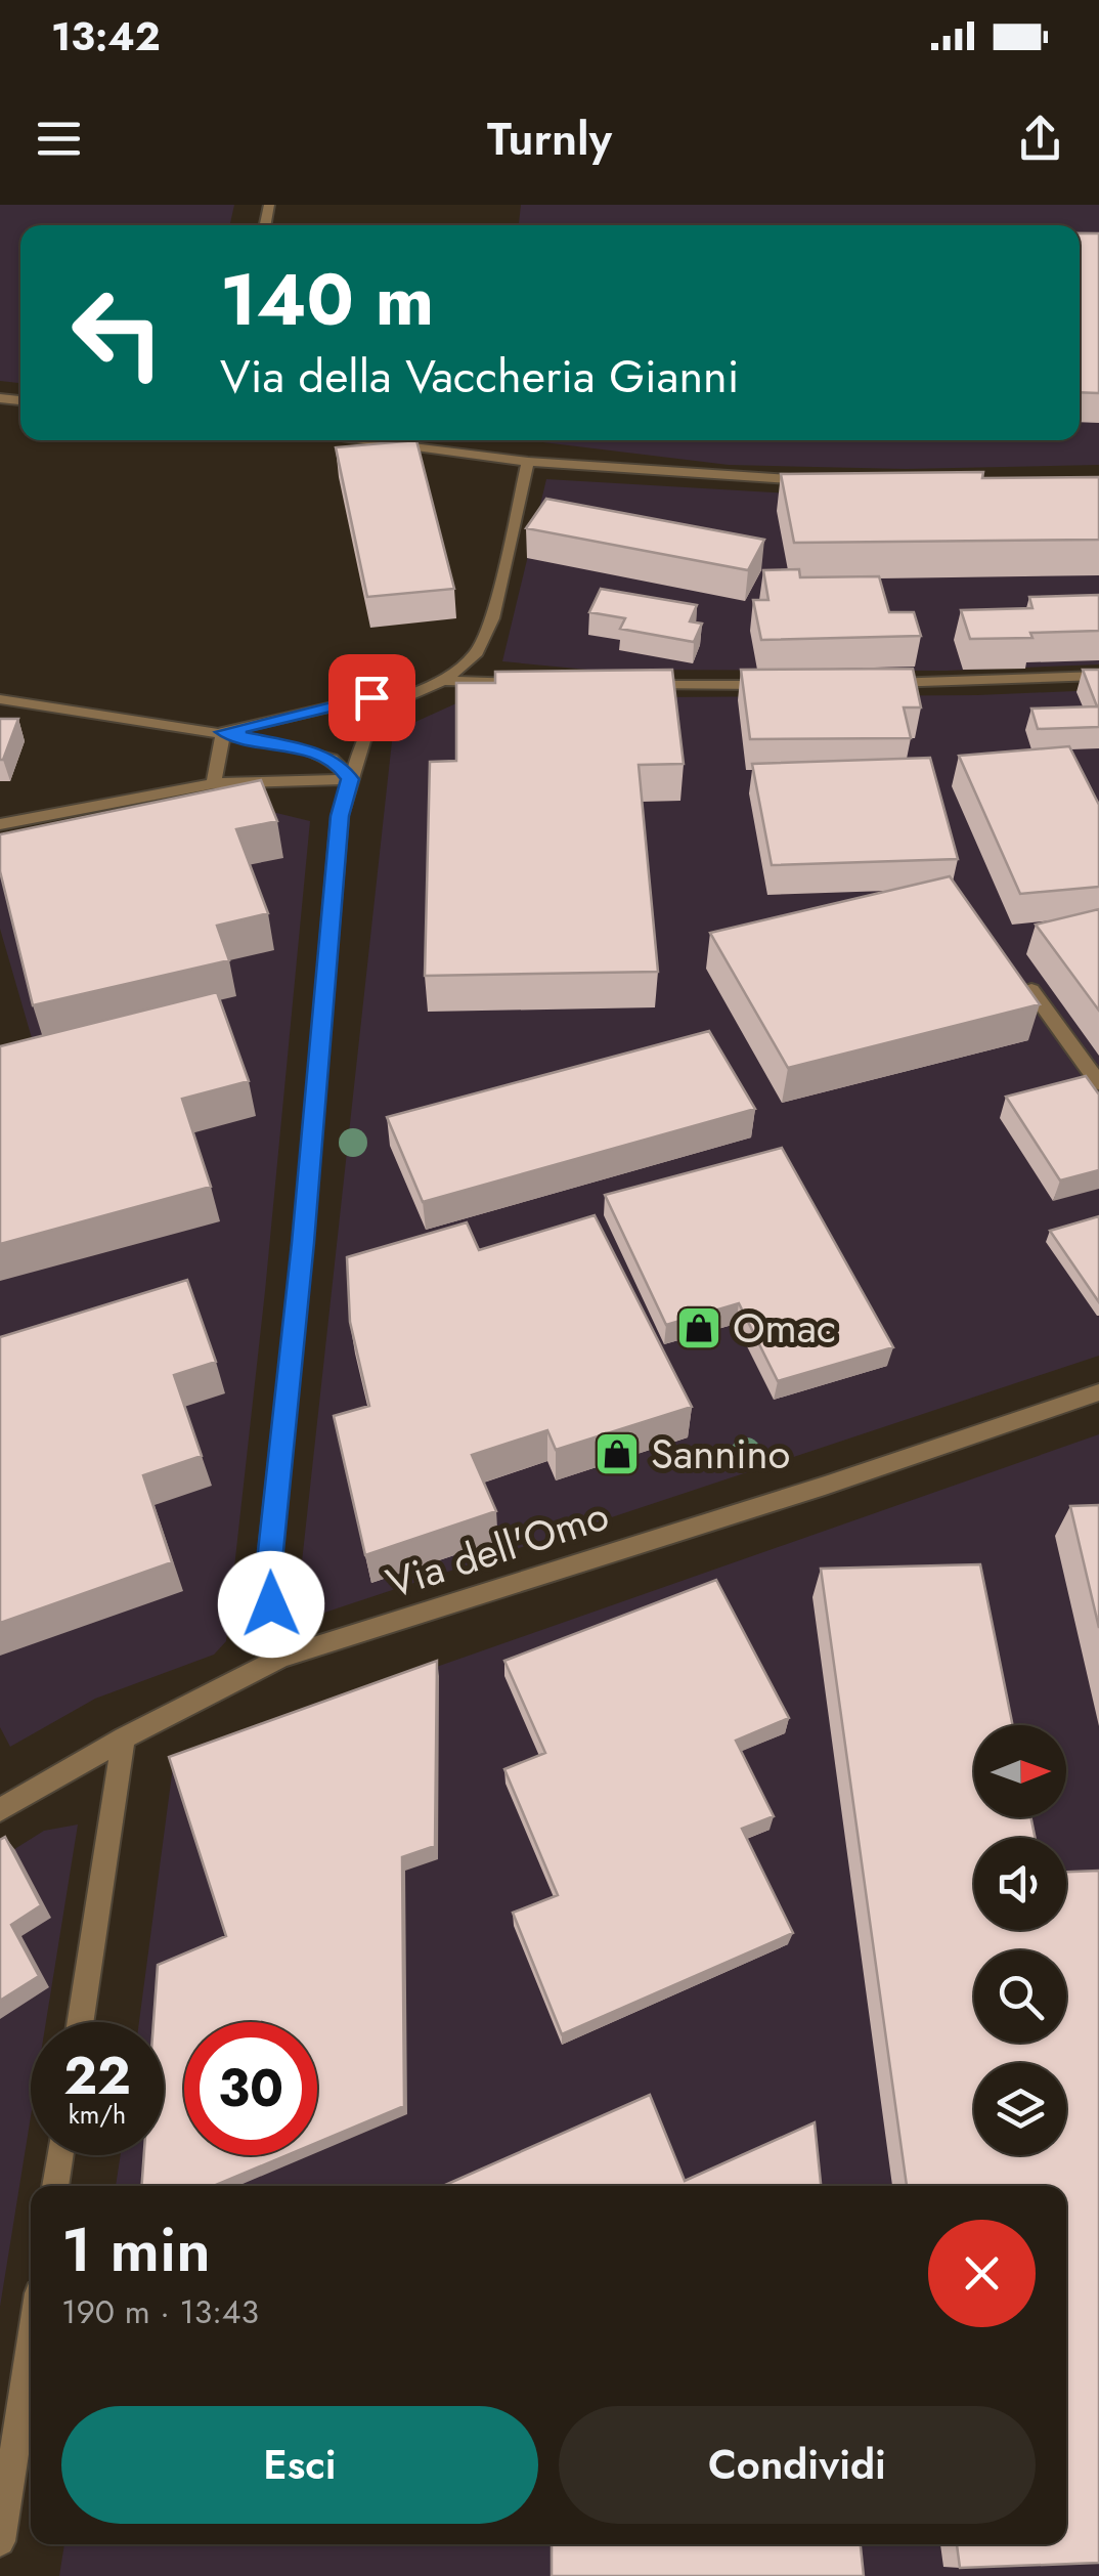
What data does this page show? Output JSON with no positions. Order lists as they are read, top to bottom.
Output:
{
  "streets": {
    "street": ["Via dell'Omo"]
  },
  "places": {
    "shop": ["Omac", "Sannino"]
  },
  "north": "right",
  "page": {
    "status": "13:42",
    "header": "Turnly",
    "turn": ["140 m", "Via della Vaccheria Gianni"],
    "speed": "22 km/h",
    "limit": "30",
    "heading": ["1 min", "190 m · 13:43"],
    "buttons": ["Esci", "Condividi"]
  }
}
